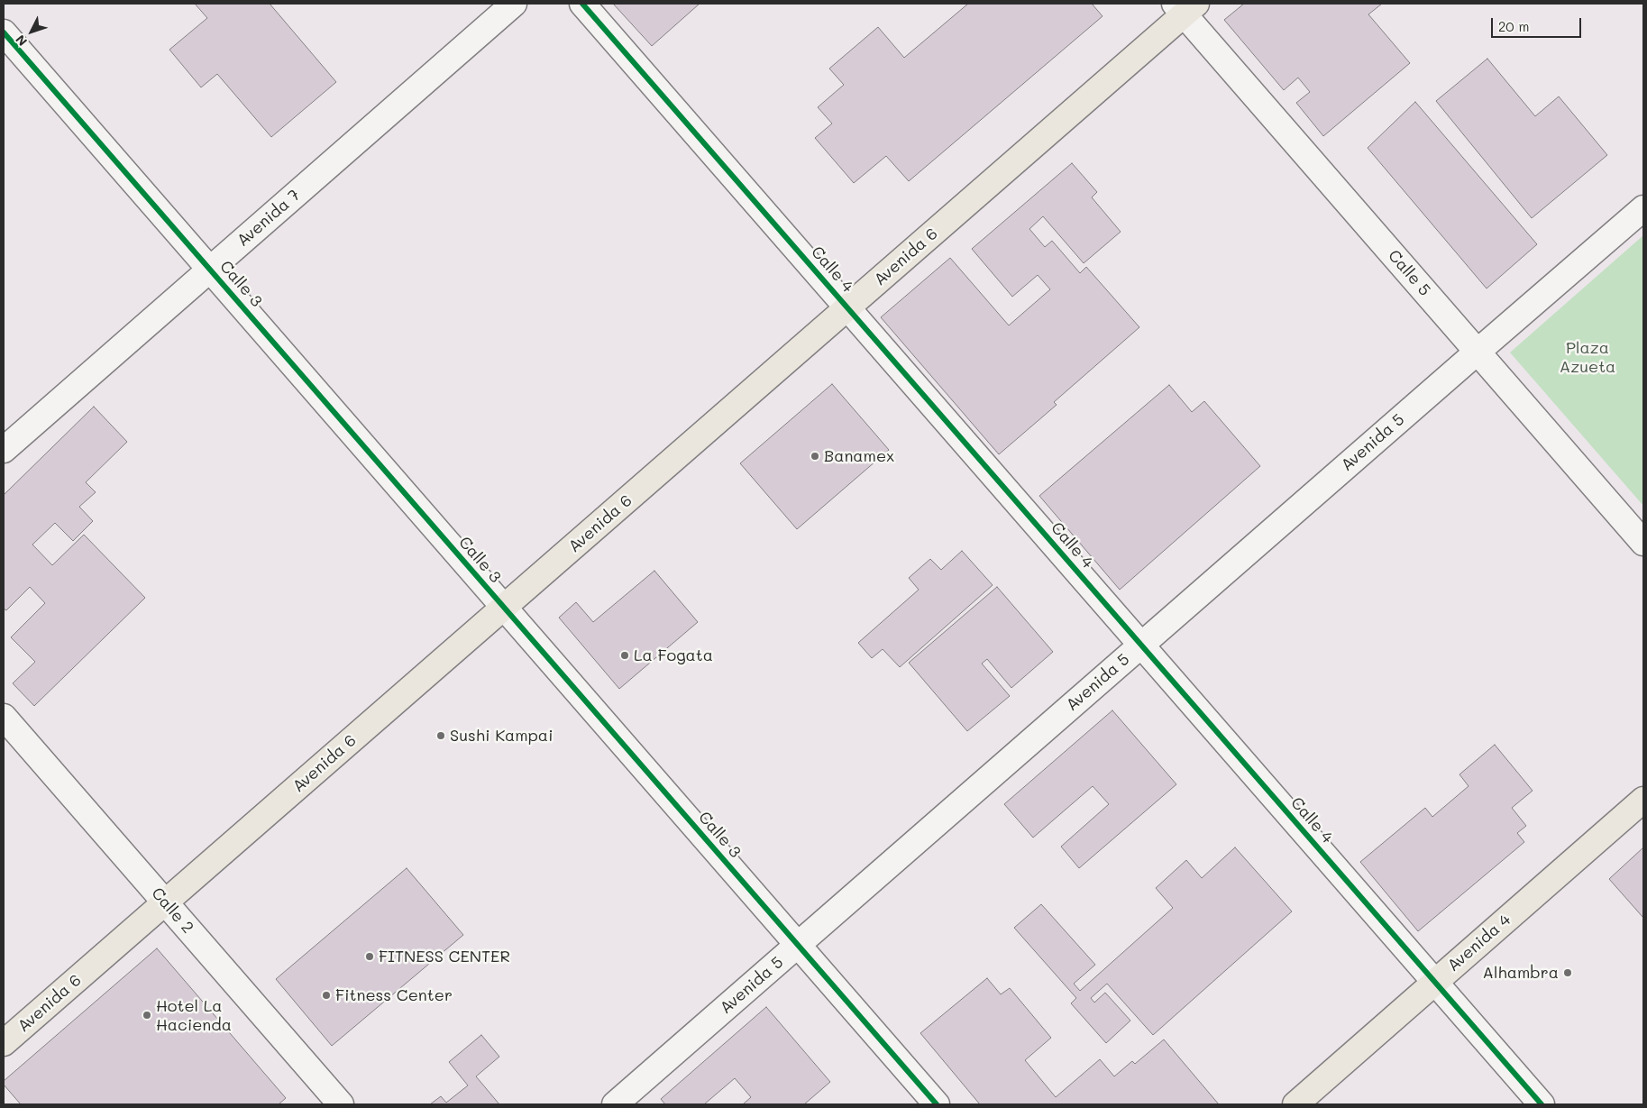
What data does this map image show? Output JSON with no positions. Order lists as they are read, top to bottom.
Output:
{
  "streets": {
    "main road": ["Avenida 6", "Avenida 4"],
    "street": [
      "Avenida 7",
      "Calle 4",
      "Calle 5",
      "Calle 3",
      "Avenida 5",
      "Calle 2"
    ]
  },
  "crossings": [
    ["Avenida 7", "Calle 3"],
    ["Avenida 6", "Calle 4"],
    ["Avenida 6", "Calle 5"],
    ["Avenida 6", "Calle 3"],
    ["Avenida 6", "Calle 2"],
    ["Calle 4", "Avenida 5"],
    ["Calle 4", "Avenida 4"],
    ["Calle 5", "Avenida 5"],
    ["Calle 3", "Avenida 5"]
  ],
  "parks": ["Plaza Azueta"],
  "places": [
    "Banamex",
    "La Fogata",
    "Sushi Kampai",
    "FITNESS CENTER",
    "Alhambra",
    "Fitness Center",
    "Hotel La Hacienda"
  ],
  "scale_bar": "20 m",
  "north": "bottom left"
}
